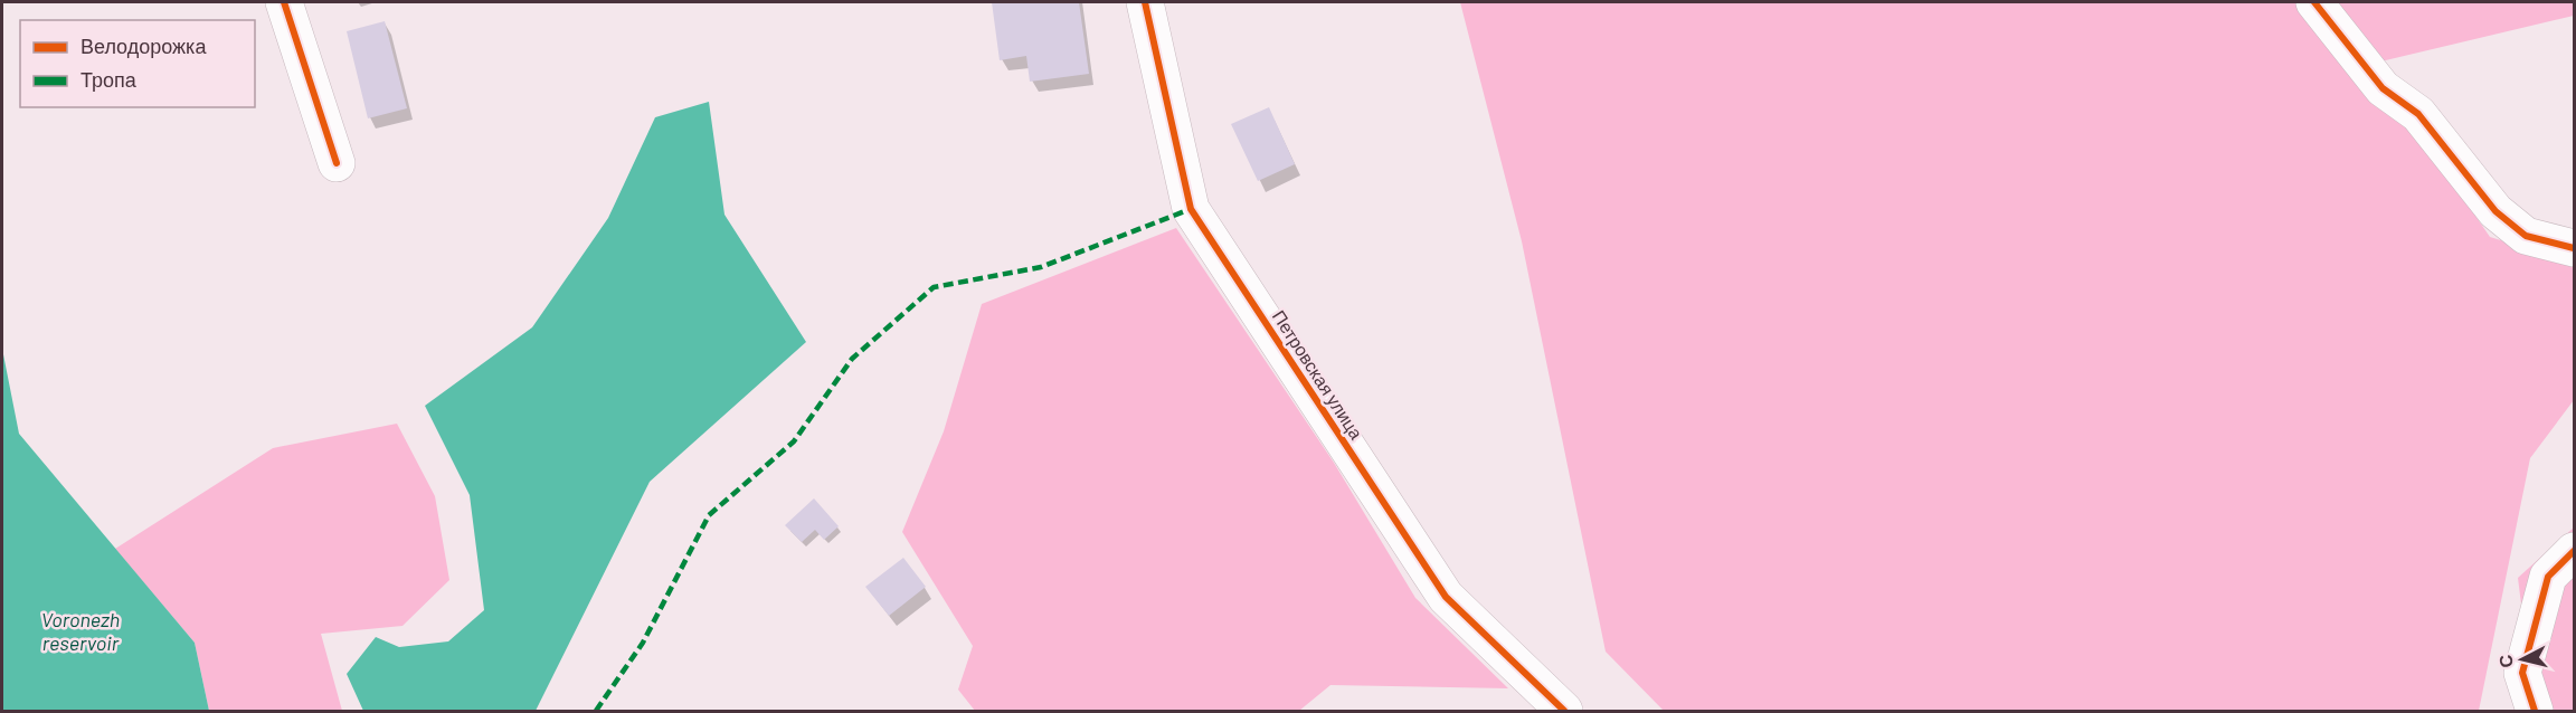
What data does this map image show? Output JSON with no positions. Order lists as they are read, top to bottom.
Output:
{
  "streets": {
    "street": ["Петровская улица"]
  },
  "water": ["Voronezh reservoir"],
  "legend": ["Велодорожка", "Тропа"],
  "north": "left"
}
